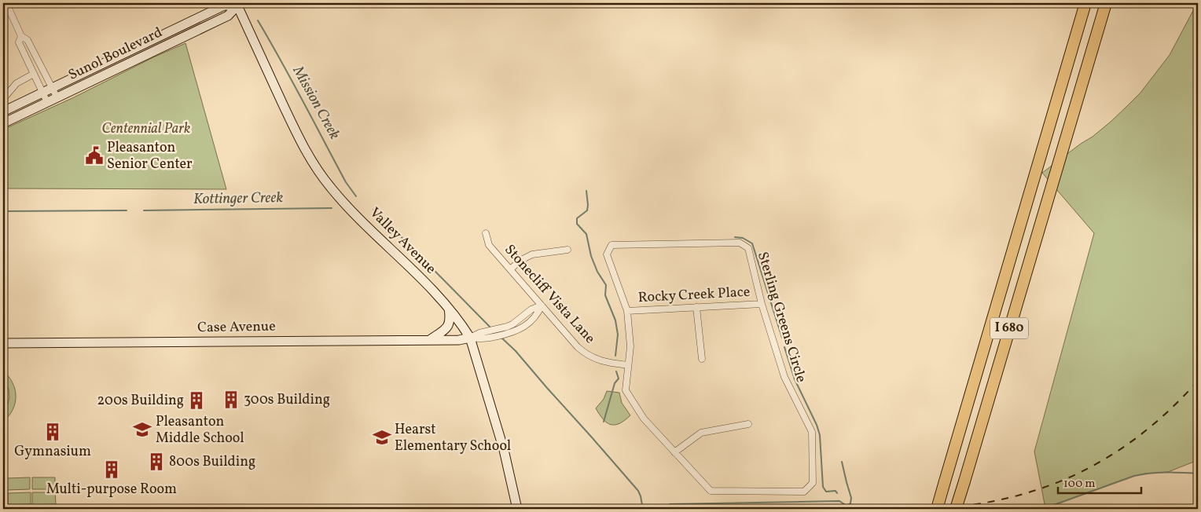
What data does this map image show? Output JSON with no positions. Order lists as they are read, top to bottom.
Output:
{
  "streets": {
    "highway": ["I 680"],
    "street": [
      "Sunol Boulevard",
      "Valley Avenue",
      "Stonecliff Vista Lane",
      "Rocky Creek Place",
      "Sterling Greens Circle",
      "Case Avenue"
    ]
  },
  "crossings": [
    ["Sunol Boulevard", "Valley Avenue"],
    ["Valley Avenue", "Case Avenue"],
    ["Stonecliff Vista Lane", "Sterling Greens Circle"],
    ["Stonecliff Vista Lane", "Case Avenue"],
    ["Rocky Creek Place", "Sterling Greens Circle"]
  ],
  "water": ["Mission Creek", "Kottinger Creek"],
  "parks": ["Centennial Park"],
  "places": {
    "public building": ["Pleasanton Senior Center"],
    "building": [
      "300s Building",
      "200s Building",
      "Gymnasium",
      "800s Building",
      "Multi-purpose Room"
    ],
    "school or university": ["Pleasanton Middle School", "Hearst Elementary School"]
  },
  "scale_bar": "100 m"
}
